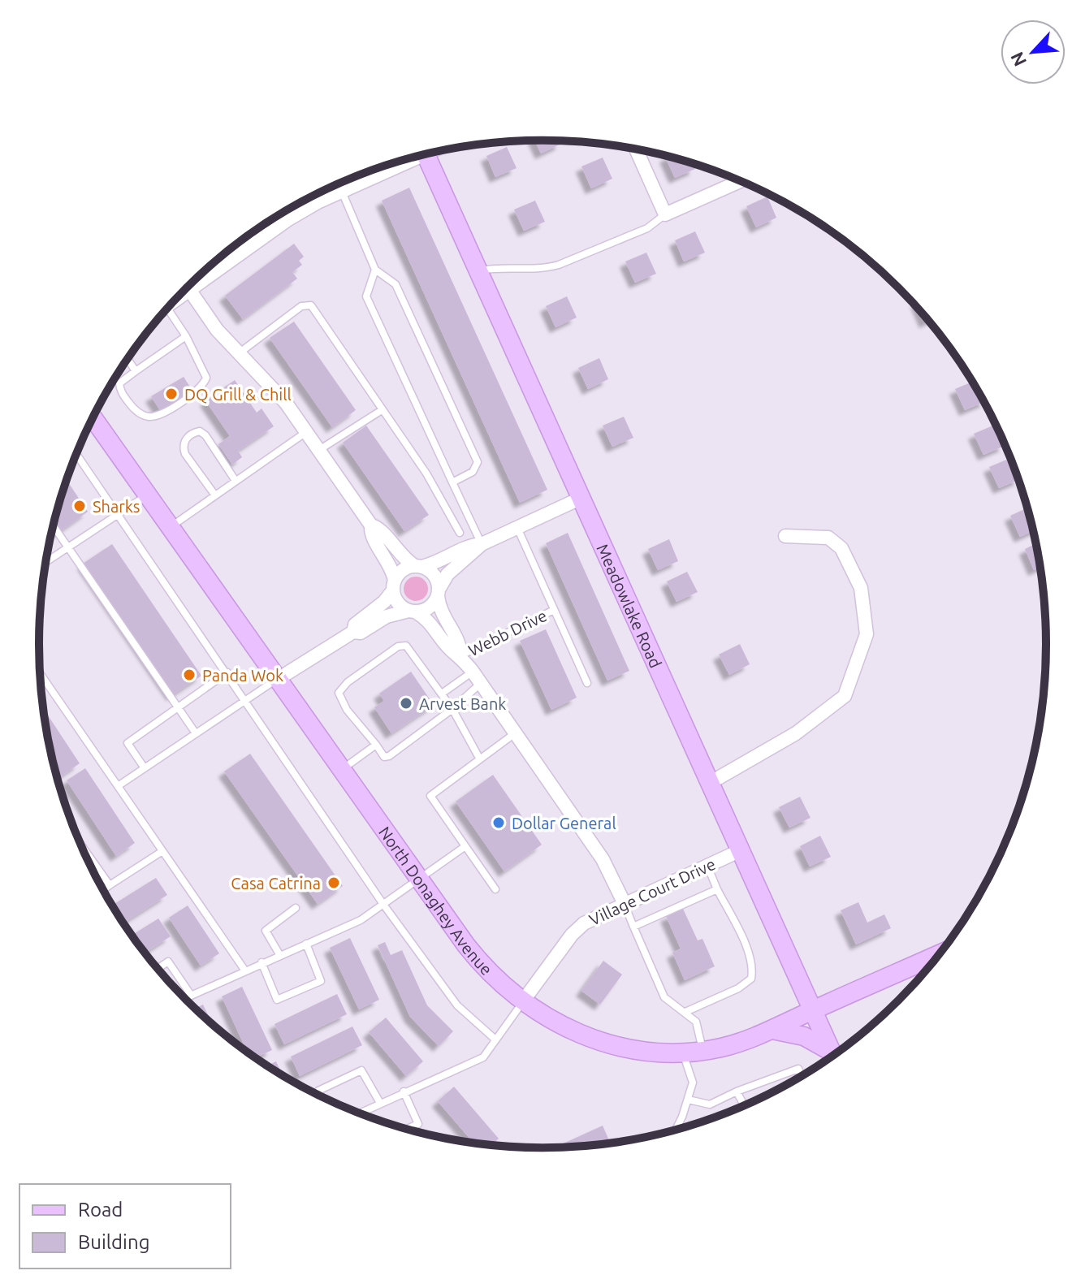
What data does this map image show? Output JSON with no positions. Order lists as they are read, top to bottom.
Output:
{
  "streets": {
    "street": ["Meadowlake Road", "Village Court Drive", "North Donaghey Avenue"],
    "lane": ["Webb Drive"]
  },
  "crossings": [
    ["Meadowlake Road", "Village Court Drive"],
    ["Meadowlake Road", "North Donaghey Avenue"],
    ["Village Court Drive", "North Donaghey Avenue"]
  ],
  "places": [
    "DQ Grill & Chill",
    "Sharks",
    "Panda Wok",
    "Arvest Bank",
    "Dollar General",
    "Casa Catrina"
  ],
  "legend": ["Road", "Building"],
  "north": "bottom left"
}
